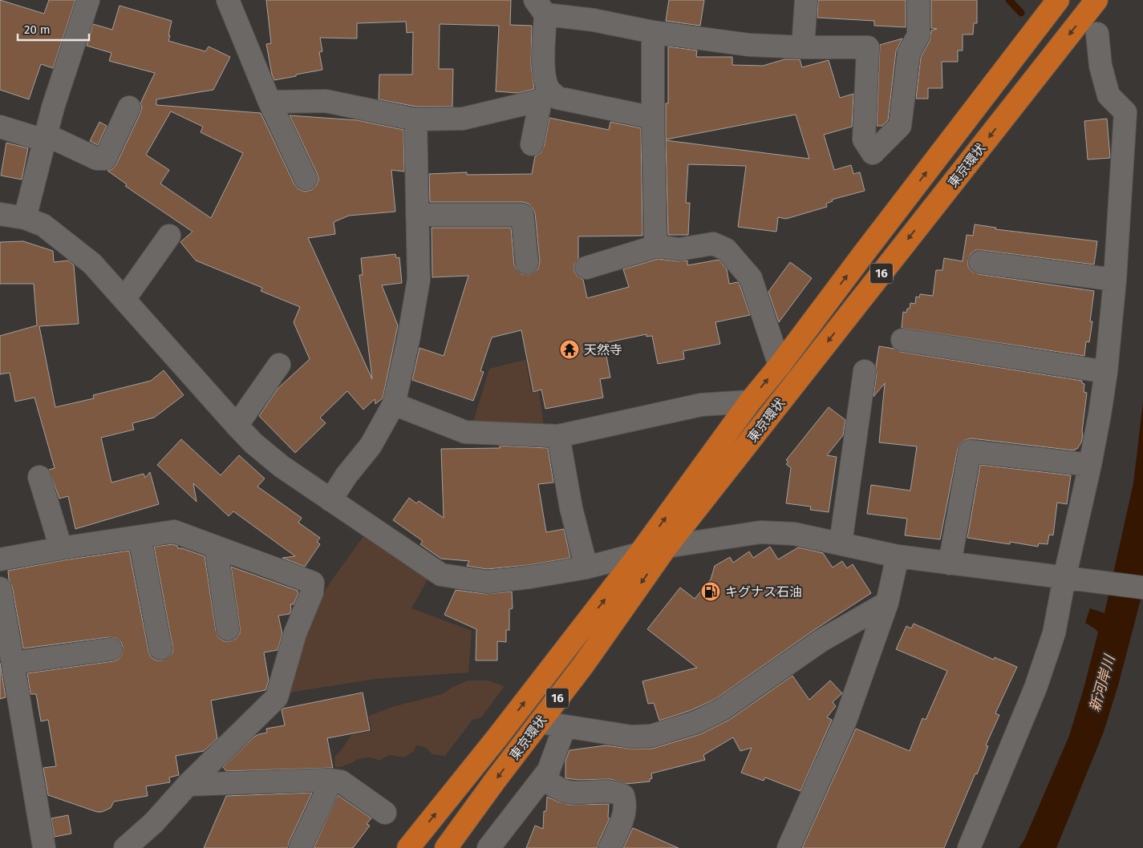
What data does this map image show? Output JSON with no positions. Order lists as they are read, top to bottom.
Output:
{
  "streets": {
    "highway": ["東京環状", "16"]
  },
  "water": ["新河岸川"],
  "places": {
    "temple": ["天然寺"],
    "fuel station": ["キグナス石油"]
  },
  "scale_bar": "20 m"
}
